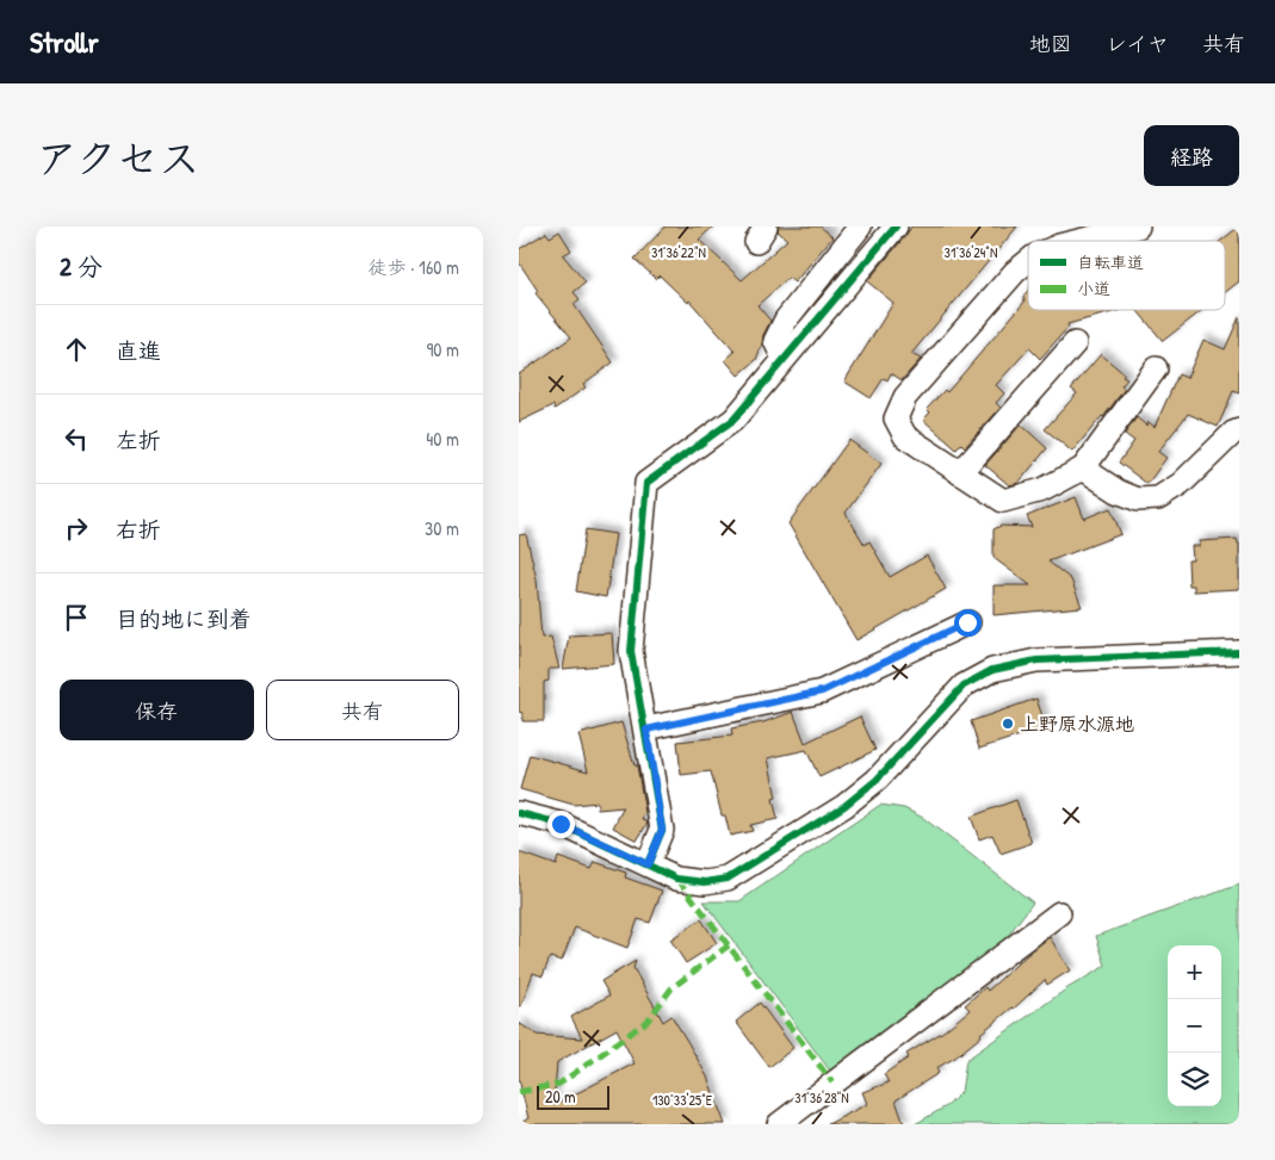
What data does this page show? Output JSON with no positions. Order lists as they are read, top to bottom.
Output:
{
  "places": ["上野原水源地"],
  "legend": ["自転車道", "小道"],
  "scale_bar": "20 m",
  "page": {
    "header": "Strollr",
    "nav": ["地図", "レイヤ", "共有"],
    "title": "アクセス",
    "buttons": [
      "経路",
      ["保存", "共有"]
    ],
    "heading": ["2 分", "徒歩 · 160 m"],
    "list": [
      ["直進", "90 m"],
      ["左折", "40 m"],
      ["右折", "30 m"],
      "目的地に到着"
    ],
    "map_buttons": ["+", "−"],
    "scale": "20 m"
  },
  "coordinates": [
    "31°36'22\"N",
    "31°36'24\"N",
    "31°36'28\"N",
    "130°33'25\"E"
  ]
}
